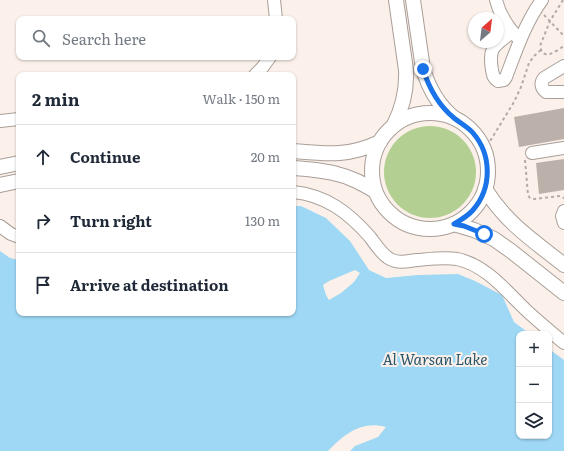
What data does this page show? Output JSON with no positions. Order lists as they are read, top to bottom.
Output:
{
  "water": ["Al Warsan Lake"],
  "north": "top right",
  "page": {
    "search": "Search here",
    "heading": ["2 min", "Walk · 150 m"],
    "list": [
      ["Continue", "20 m"],
      ["Turn right", "130 m"],
      "Arrive at destination"
    ],
    "map_buttons": ["+", "−"]
  }
}
